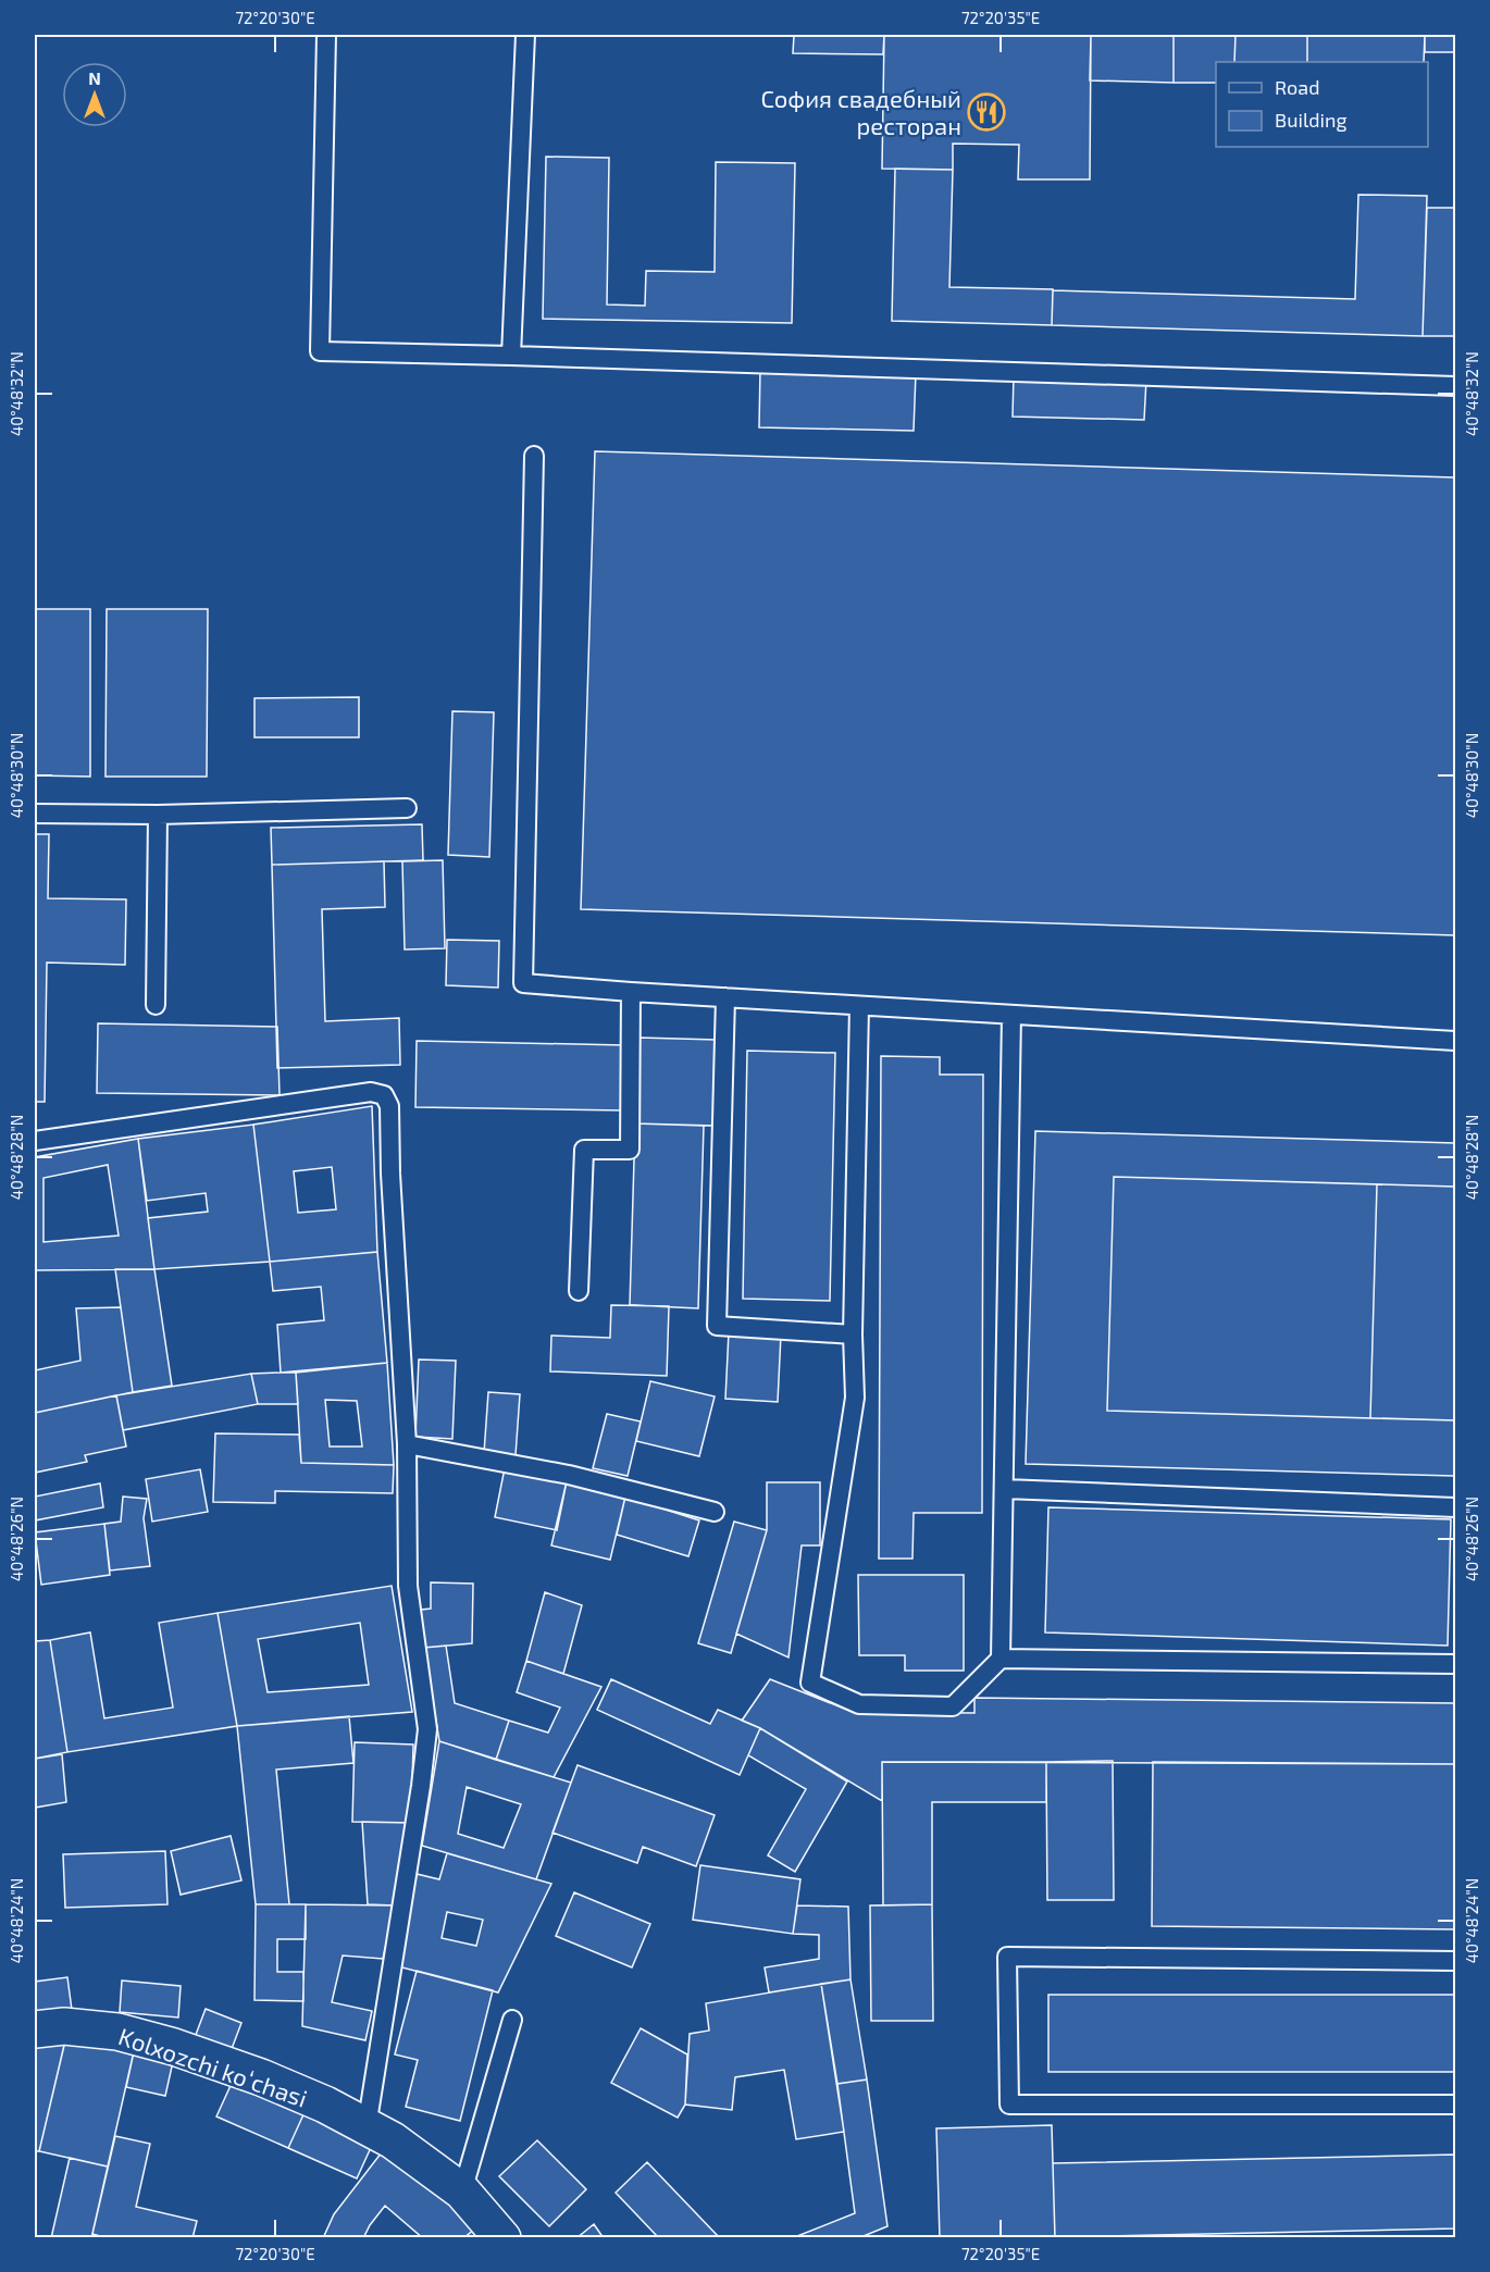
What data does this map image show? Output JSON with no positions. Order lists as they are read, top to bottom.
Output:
{
  "streets": {
    "street": ["Kolxozchi koʻchasi"]
  },
  "places": {
    "restaurant": ["София свадебный ресторан"]
  },
  "legend": ["Road", "Building"],
  "north": "top",
  "coordinates": [
    "72°20'30\"E",
    "72°20'35\"E",
    "40°48'32\"N",
    "40°48'30\"N",
    "40°48'28\"N",
    "40°48'26\"N",
    "40°48'24\"N"
  ]
}
